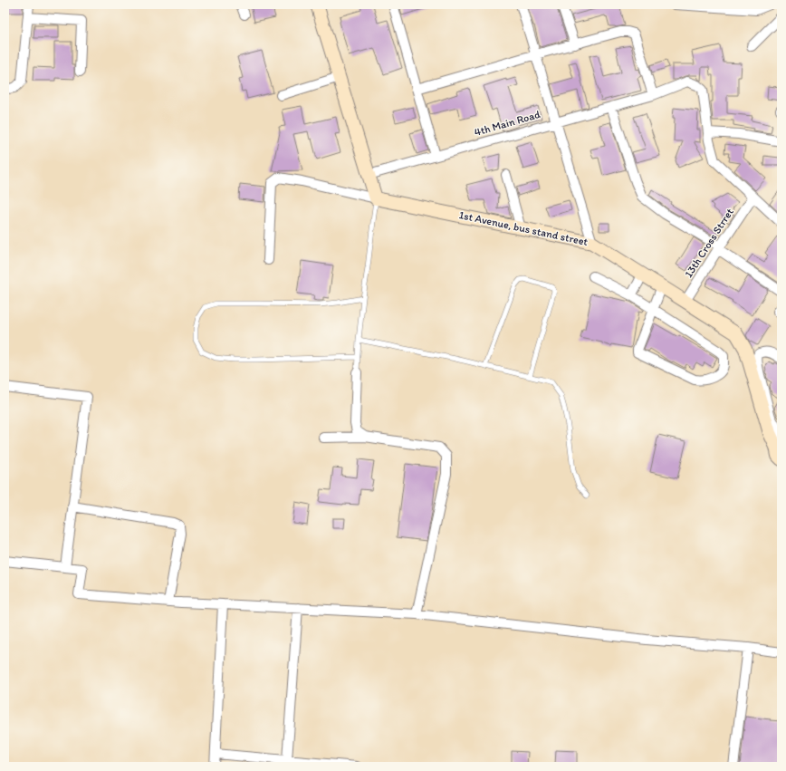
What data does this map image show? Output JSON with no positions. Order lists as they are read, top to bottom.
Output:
{
  "streets": {
    "street": ["4th Main Road", "1st Avenue, bus stand street", "13th Cross Strret"]
  },
  "crossings": [
    ["4th Main Road", "13th Cross Strret"],
    ["1st Avenue, bus stand street", "13th Cross Strret"]
  ]
}
